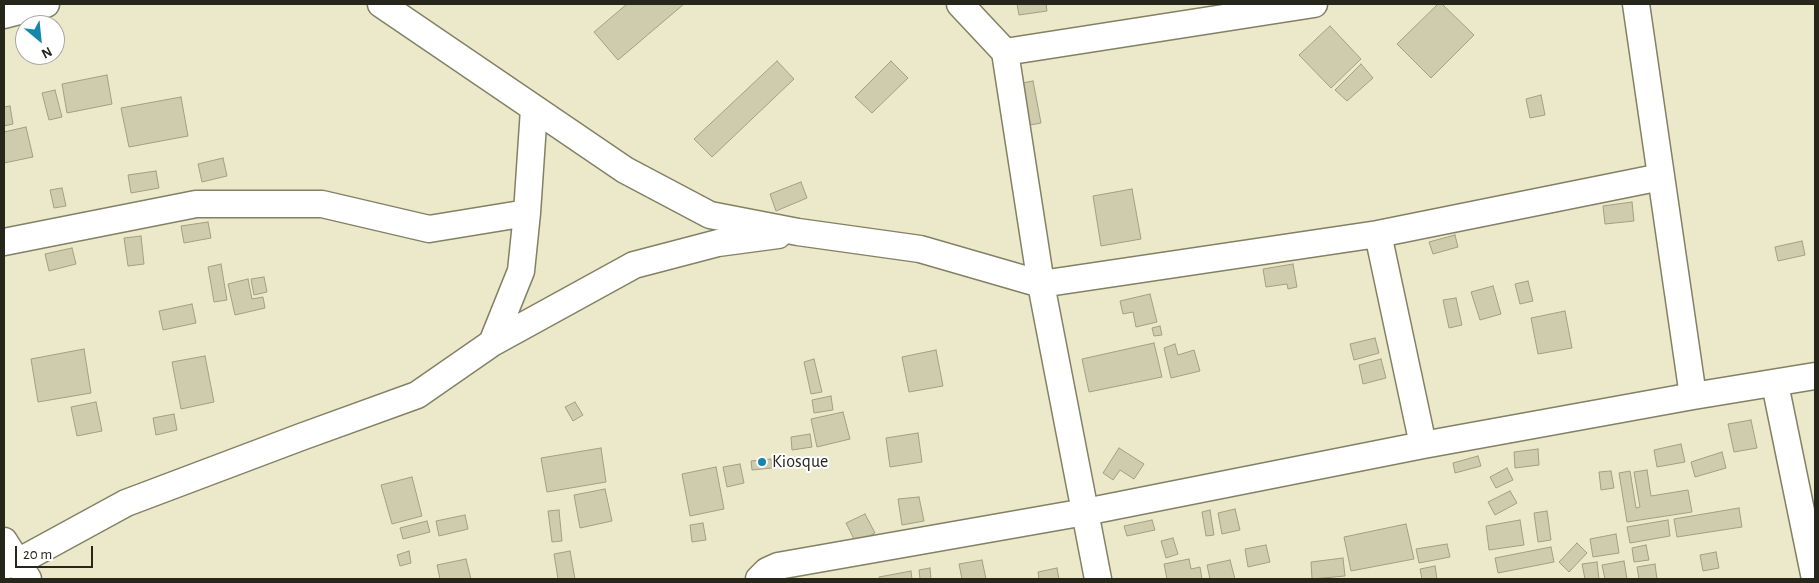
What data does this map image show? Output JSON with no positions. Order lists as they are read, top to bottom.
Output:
{
  "places": ["Kiosque"],
  "scale_bar": "20 m",
  "north": "bottom right"
}
